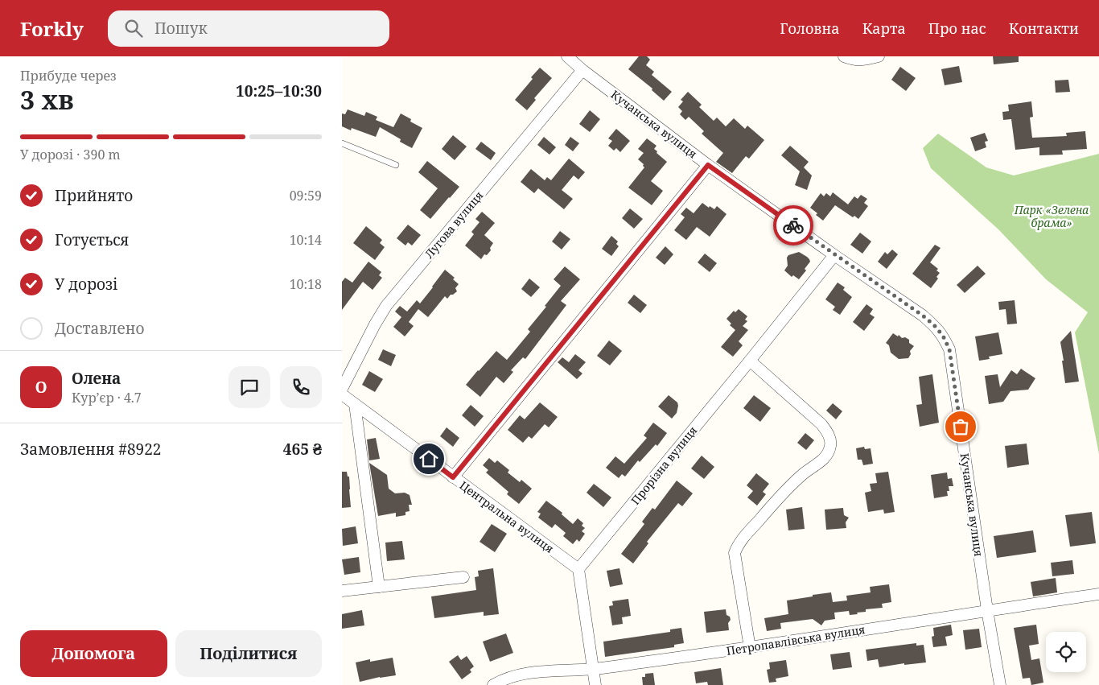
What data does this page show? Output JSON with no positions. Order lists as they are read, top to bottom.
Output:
{
  "streets": {
    "street": [
      "Кучанська вулиця",
      "Лугова вулиця",
      "Прорізна вулиця",
      "Центральна вулиця",
      "Петропавлівська вулиця"
    ]
  },
  "crossings": [
    ["Кучанська вулиця", "Лугова вулиця"],
    ["Кучанська вулиця", "Прорізна вулиця"],
    ["Кучанська вулиця", "Петропавлівська вулиця"],
    ["Прорізна вулиця", "Центральна вулиця"]
  ],
  "parks": ["Парк «Зелена брама»"],
  "page": {
    "header": "Forkly",
    "search": "Пошук",
    "nav": [
      "Головна",
      "Карта",
      "Про нас",
      "Контакти"
    ],
    "heading": ["3 хв", "Прибуде через", "10:25–10:30"],
    "panel": [
      "Олена",
      "Кур’єр · 4.7",
      "Замовлення #8922",
      "465 ₴"
    ],
    "bar": "У дорозі · 390 m",
    "list": [
      ["Прийнято", "09:59"],
      ["Готується", "10:14"],
      ["У дорозі", "10:18"],
      "Доставлено"
    ],
    "round": "О",
    "buttons": ["Допомога", "Поділитися"]
  }
}
